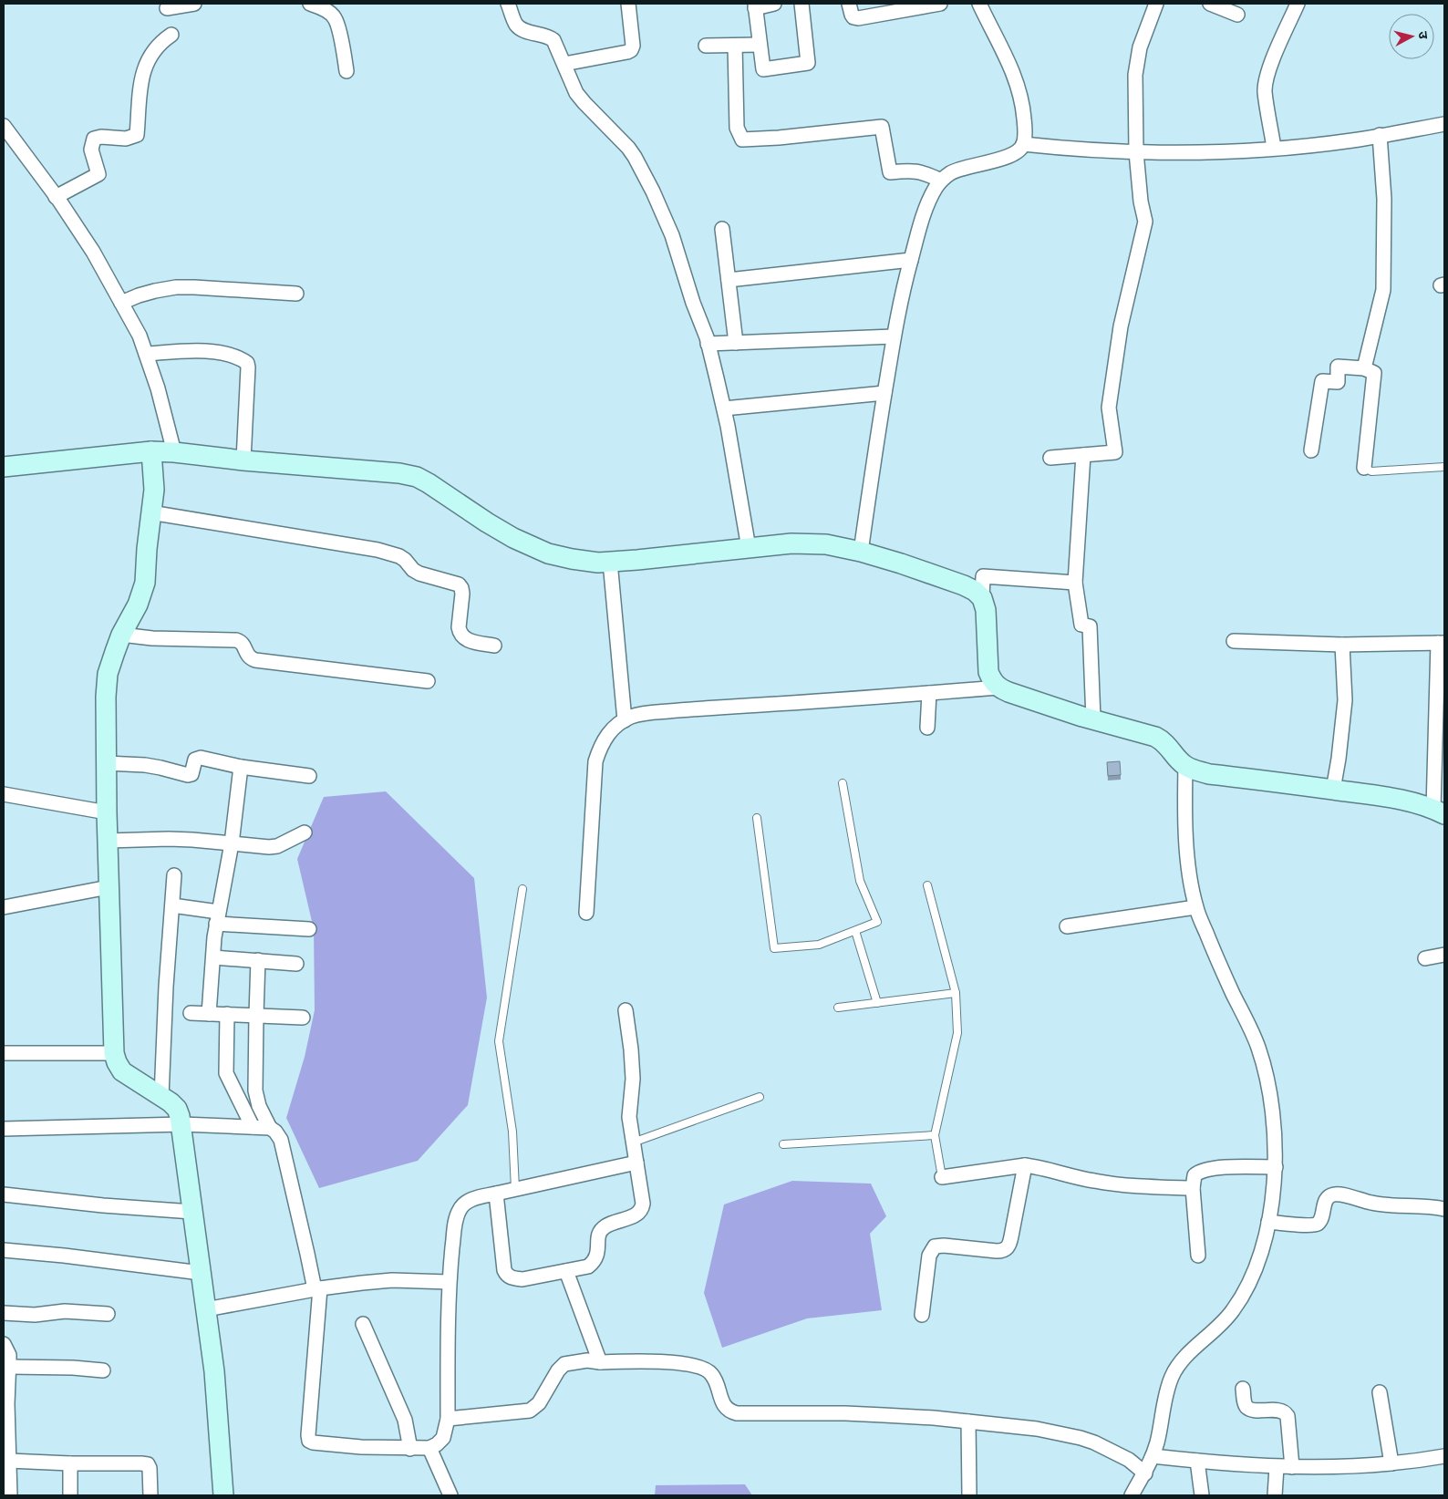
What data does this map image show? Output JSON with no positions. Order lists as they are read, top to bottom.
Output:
{
  "north": "right"
}
